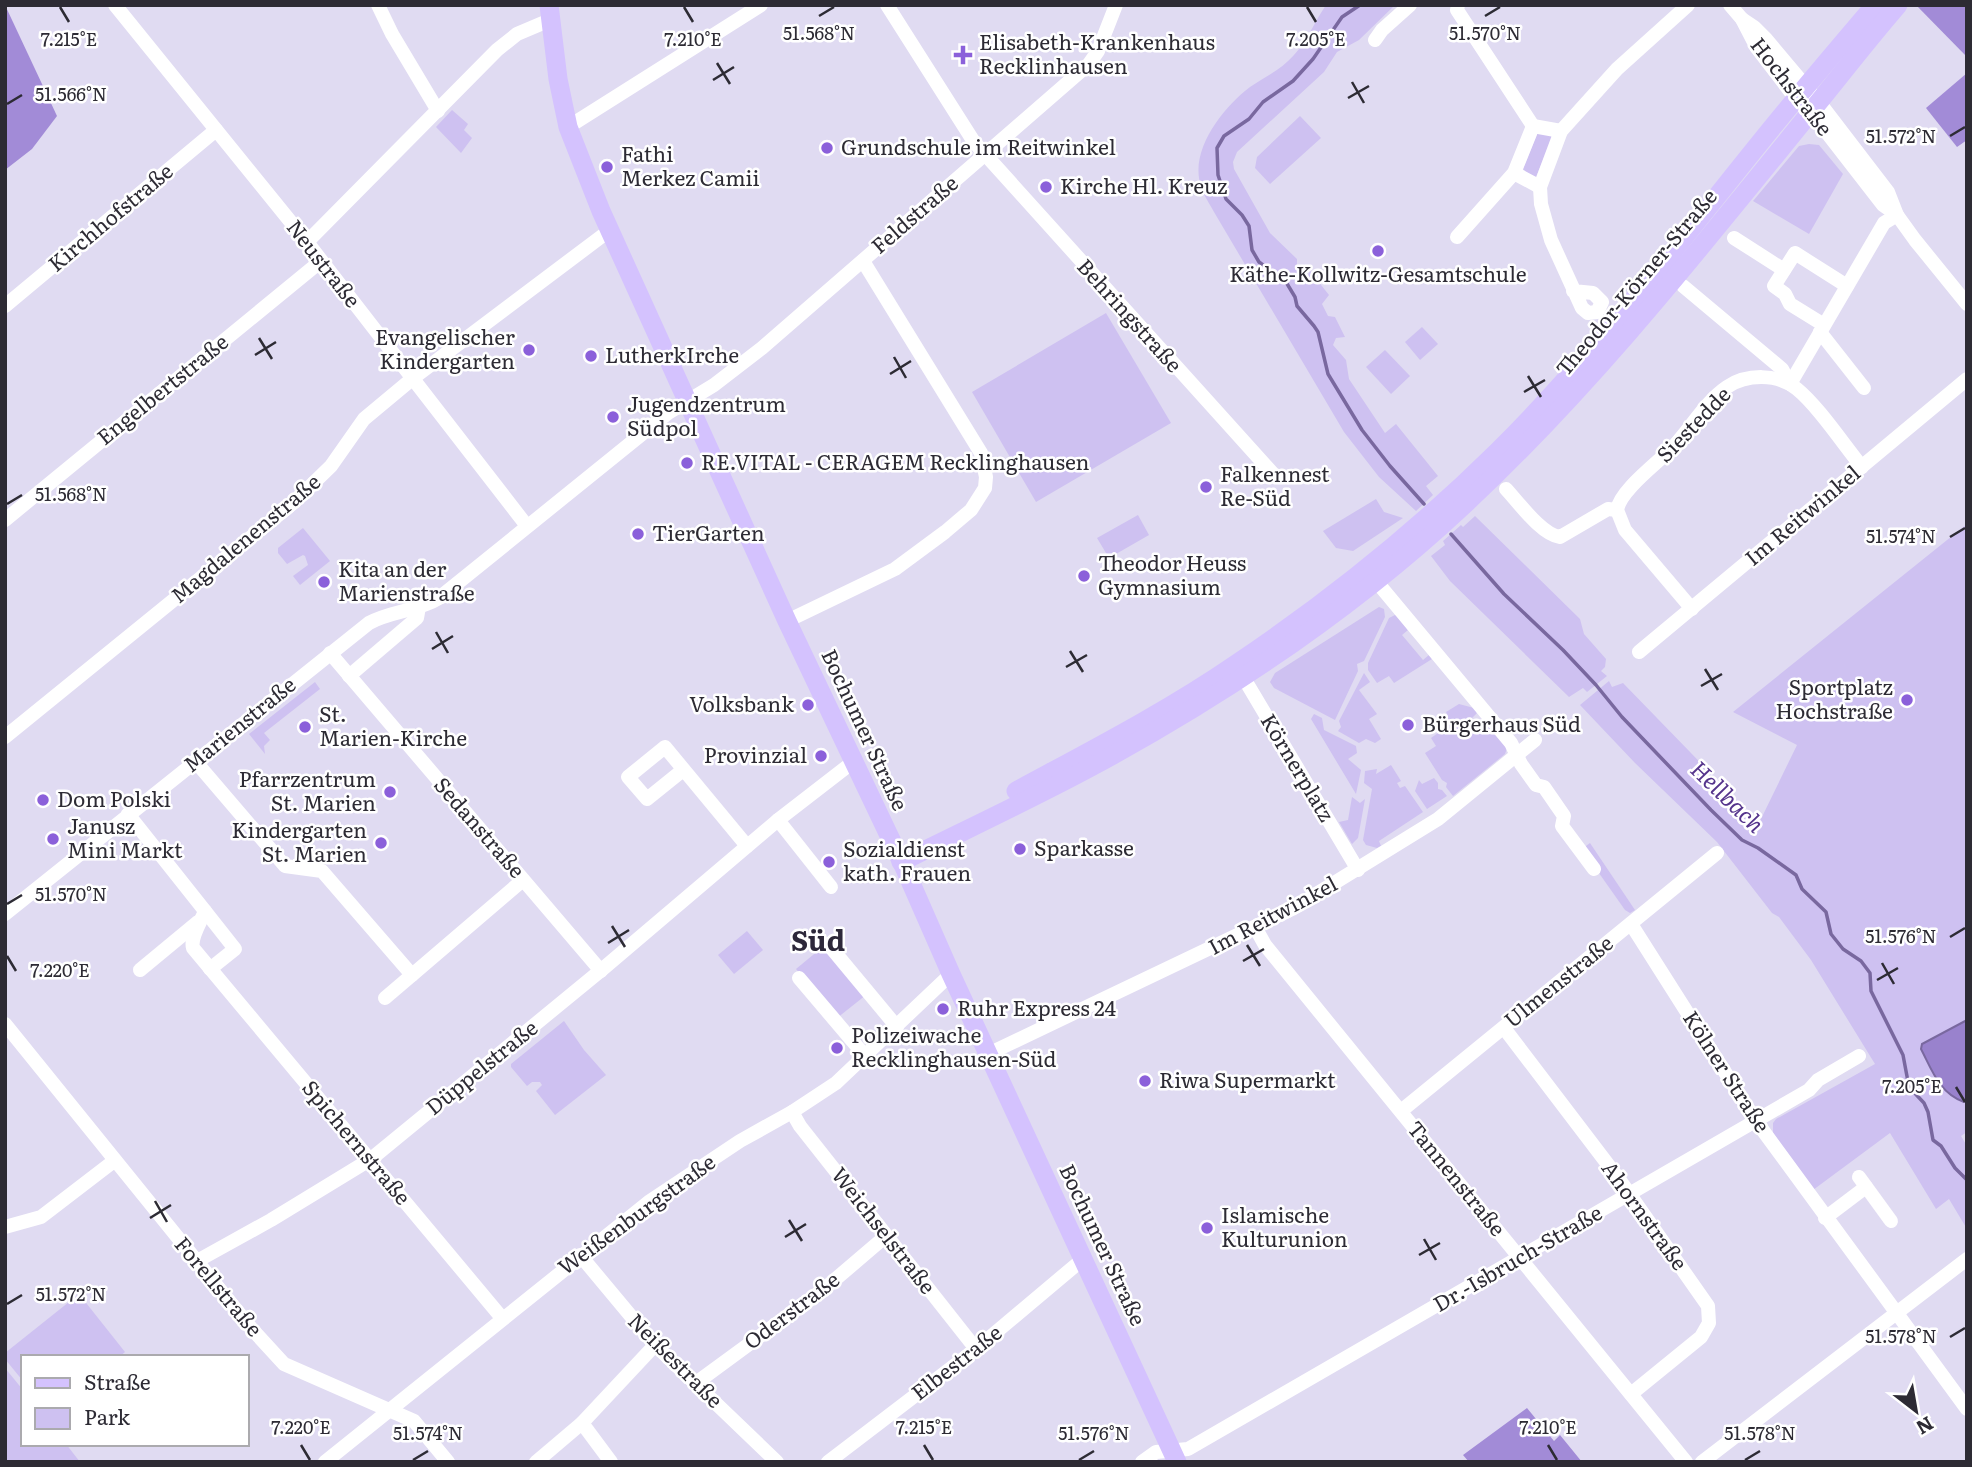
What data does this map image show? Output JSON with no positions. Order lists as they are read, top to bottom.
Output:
{
  "streets": {
    "main road": ["Theodor-Körner-Straße", "Bochumer Straße"],
    "street": [
      "Hochstraße",
      "Feldstraße",
      "Kirchhofstraße",
      "Neustraße",
      "Behringstraße",
      "Engelbertstraße",
      "Siestedde",
      "Im Reitwinkel",
      "Magdalenenstraße",
      "Marienstraße",
      "Körnerplatz",
      "Sedanstraße",
      "Ulmenstraße",
      "Düppelstraße",
      "Kölner Straße",
      "Spichernstraße",
      "Tannenstraße",
      "Weißenburgstraße",
      "Ahornstraße",
      "Weichselstraße",
      "Dr.-Isbruch-Straße",
      "Forellstraße",
      "Oderstraße",
      "Neißestraße",
      "Elbestraße"
    ]
  },
  "crossings": [
    ["Hochstraße", "Theodor-Körner-Straße"],
    ["Feldstraße", "Behringstraße"],
    ["Feldstraße", "Marienstraße"],
    ["Feldstraße", "Bochumer Straße"],
    ["Kirchhofstraße", "Neustraße"],
    ["Neustraße", "Engelbertstraße"],
    ["Neustraße", "Magdalenenstraße"],
    ["Neustraße", "Marienstraße"],
    ["Theodor-Körner-Straße", "Bochumer Straße"],
    ["Theodor-Körner-Straße", "Körnerplatz"],
    ["Im Reitwinkel", "Bochumer Straße"],
    ["Im Reitwinkel", "Körnerplatz"],
    ["Im Reitwinkel", "Tannenstraße"],
    ["Magdalenenstraße", "Bochumer Straße"],
    ["Marienstraße", "Bochumer Straße"],
    ["Marienstraße", "Sedanstraße"],
    ["Bochumer Straße", "Düppelstraße"],
    ["Bochumer Straße", "Weißenburgstraße"],
    ["Bochumer Straße", "Dr.-Isbruch-Straße"],
    ["Bochumer Straße", "Elbestraße"],
    ["Sedanstraße", "Düppelstraße"],
    ["Ulmenstraße", "Kölner Straße"],
    ["Ulmenstraße", "Tannenstraße"],
    ["Ulmenstraße", "Ahornstraße"],
    ["Düppelstraße", "Spichernstraße"],
    ["Düppelstraße", "Forellstraße"],
    ["Kölner Straße", "Dr.-Isbruch-Straße"],
    ["Spichernstraße", "Weißenburgstraße"],
    ["Tannenstraße", "Ahornstraße"],
    ["Tannenstraße", "Dr.-Isbruch-Straße"],
    ["Weißenburgstraße", "Weichselstraße"],
    ["Weißenburgstraße", "Forellstraße"],
    ["Weißenburgstraße", "Neißestraße"],
    ["Ahornstraße", "Dr.-Isbruch-Straße"],
    ["Weichselstraße", "Oderstraße"],
    ["Weichselstraße", "Elbestraße"],
    ["Oderstraße", "Neißestraße"]
  ],
  "districts": ["Süd"],
  "water": ["Hellbach"],
  "places": {
    "health": ["Elisabeth-Krankenhaus Recklinhausen"],
    "other": [
      "Grundschule im Reitwinkel",
      "Fathi Merkez Camii",
      "Kirche Hl. Kreuz",
      "Käthe-Kollwitz-Gesamtschule",
      "Evangelischer Kindergarten",
      "LutherkIrche",
      "Jugendzentrum Südpol",
      "RE.VITAL - CERAGEM Recklinghausen",
      "Falkennest Re-Süd",
      "TierGarten",
      "Theodor Heuss Gymnasium",
      "Kita an der Marienstraße",
      "Sportplatz Hochstraße",
      "Volksbank",
      "Bürgerhaus Süd",
      "St. Marien-Kirche",
      "Provinzial",
      "Pfarrzentrum St. Marien",
      "Dom Polski",
      "Janusz Mini Markt",
      "Kindergarten St. Marien",
      "Sparkasse",
      "Sozialdienst kath. Frauen",
      "Ruhr Express 24",
      "Polizeiwache Recklinghausen-Süd",
      "Riwa Supermarkt",
      "Islamische Kulturunion"
    ]
  },
  "legend": ["Straße", "Park"],
  "north": "bottom right",
  "coordinates": [
    "51.568°N",
    "51.570°N",
    "7.215°E",
    "7.210°E",
    "7.205°E",
    "51.566°N",
    "51.572°N",
    "51.574°N",
    "51.576°N",
    "7.220°E",
    "51.578°N"
  ]
}
